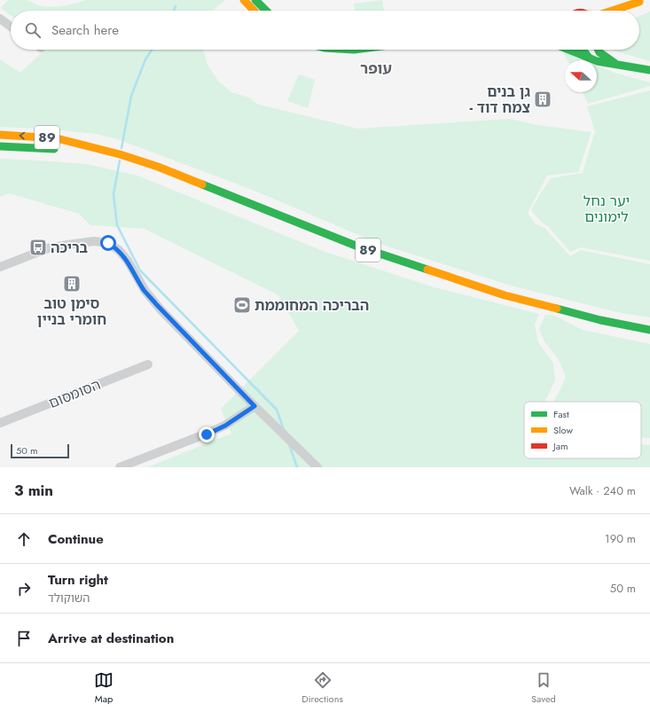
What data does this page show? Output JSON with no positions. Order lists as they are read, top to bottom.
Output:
{
  "streets": {
    "main road": ["89"],
    "street": ["הסומסום"]
  },
  "districts": ["עופר"],
  "parks": ["יער נחל לימונים"],
  "places": {
    "building": ["גן בנים - צמח דוד", "סימן טוב חומרי בניין"],
    "bus stop": ["בריכה"],
    "sports": ["הבריכה המחוממת"]
  },
  "legend": ["Fast", "Slow", "Jam"],
  "scale_bar": "50 m",
  "north": "left",
  "page": {
    "search": "Search here",
    "scale": "50 m",
    "heading": ["3 min", "Walk · 240 m"],
    "list": [
      ["Continue", "190 m"],
      ["Turn right", "השוקולד", "50 m"],
      "Arrive at destination"
    ],
    "nav": ["Map", "Directions", "Saved"]
  }
}
